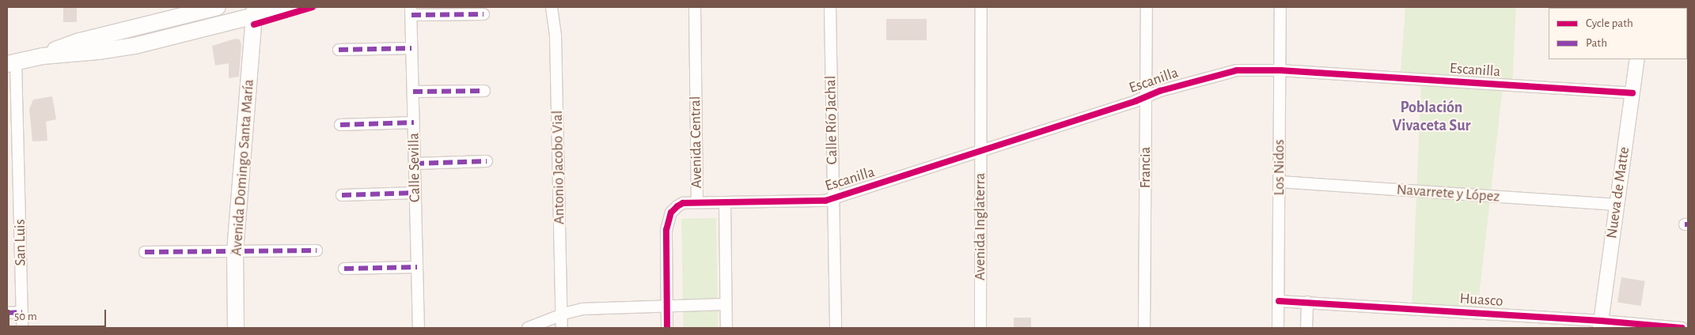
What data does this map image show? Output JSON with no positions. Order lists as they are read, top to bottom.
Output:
{
  "streets": {
    "main road": ["Avenida Domingo Santa María"],
    "street": [
      "Escanilla",
      "Calle Río Jachal",
      "Avenida Central",
      "Calle Sevilla",
      "Antonio Jacobo Vial",
      "Francia",
      "Los Nidos",
      "Nueva de Matte",
      "Navarrete y López",
      "Avenida Inglaterra",
      "San Luis",
      "Huasco"
    ]
  },
  "crossings": [
    ["Escanilla", "Calle Río Jachal"],
    ["Escanilla", "Avenida Central"],
    ["Escanilla", "Francia"],
    ["Escanilla", "Los Nidos"],
    ["Escanilla", "Nueva de Matte"],
    ["Escanilla", "Avenida Inglaterra"],
    ["Los Nidos", "Navarrete y López"],
    ["Los Nidos", "Huasco"],
    ["Nueva de Matte", "Navarrete y López"],
    ["Nueva de Matte", "Huasco"]
  ],
  "districts": ["Población Vivaceta Sur"],
  "legend": ["Cycle path", "Path"],
  "scale_bar": "50 m"
}
